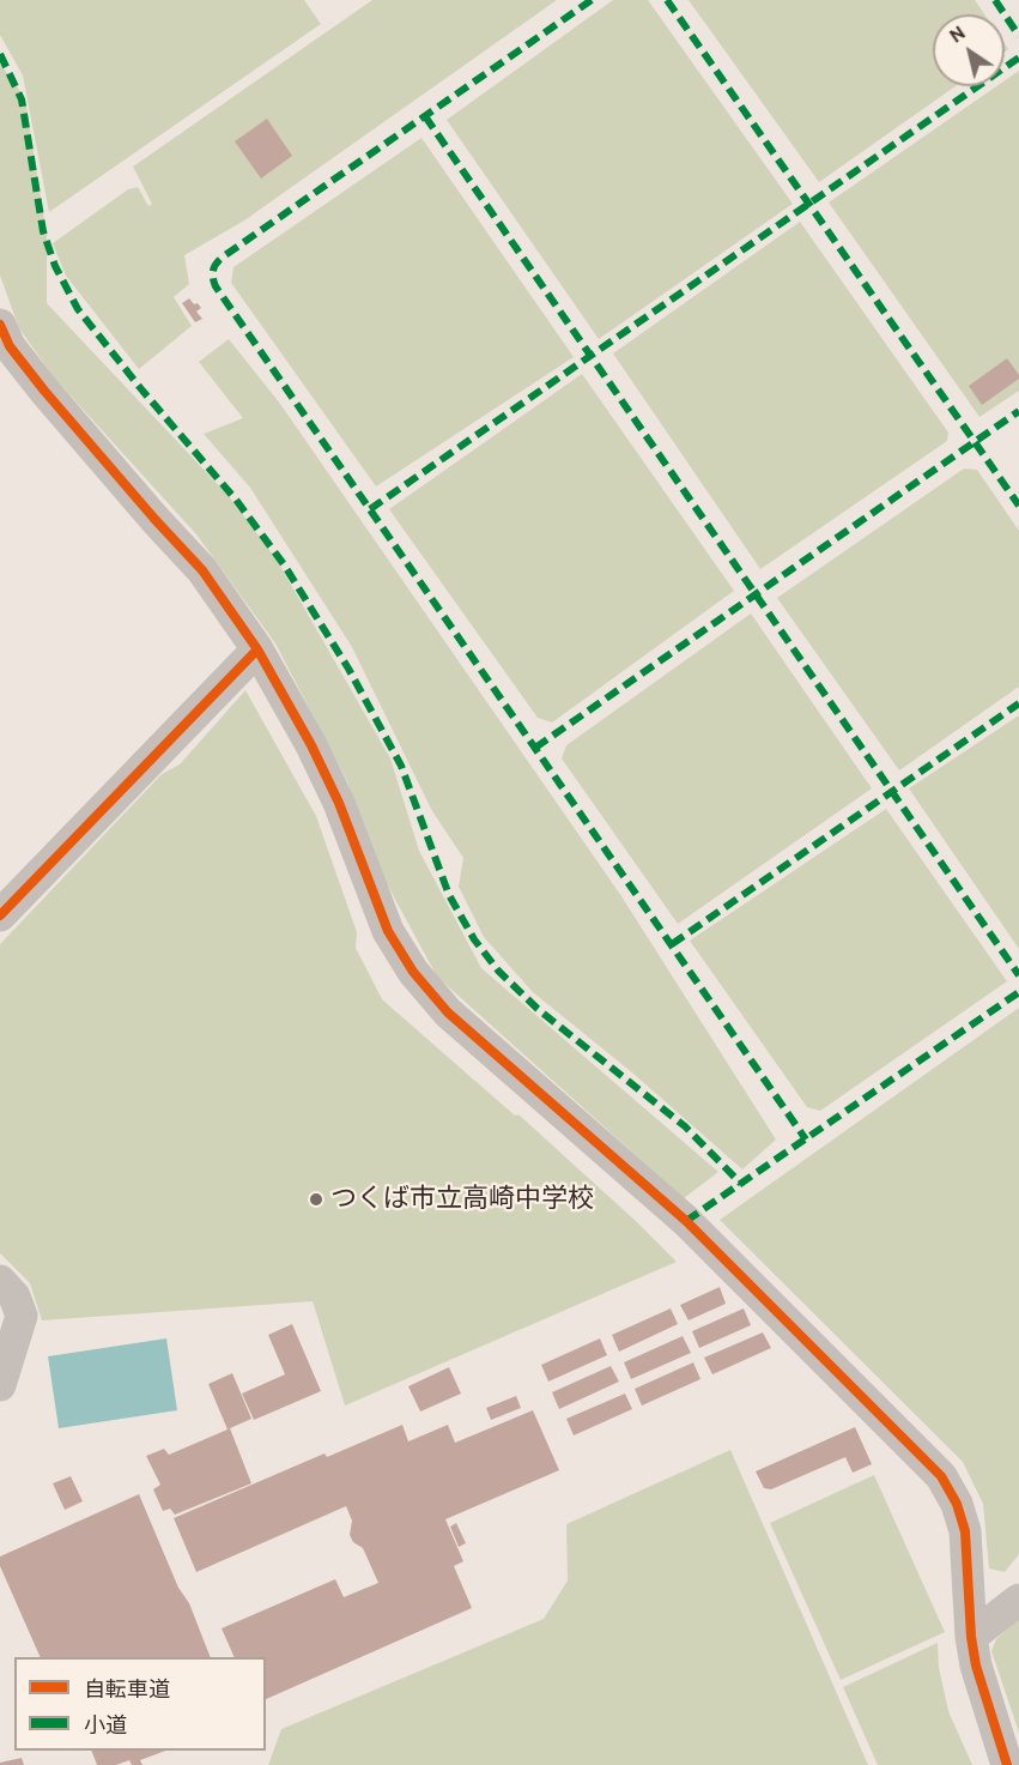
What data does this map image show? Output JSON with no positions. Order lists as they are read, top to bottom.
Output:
{
  "places": ["つくば市立高崎中学校"],
  "legend": ["自転車道", "小道"],
  "north": "top left"
}
